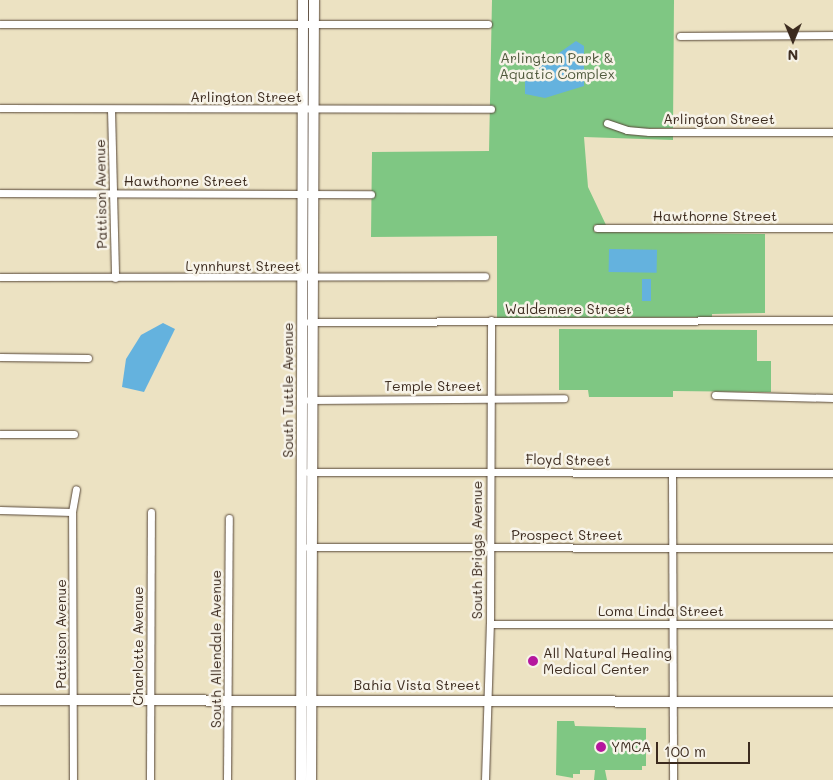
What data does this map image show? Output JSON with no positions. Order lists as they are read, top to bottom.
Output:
{
  "streets": {
    "main road": ["South Tuttle Avenue", "Bahia Vista Street"],
    "street": [
      "Arlington Street",
      "Hawthorne Street",
      "Pattison Avenue",
      "Lynnhurst Street",
      "Waldemere Street",
      "Temple Street",
      "Floyd Street",
      "Prospect Street",
      "South Briggs Avenue",
      "Loma Linda Street",
      "Charlotte Avenue",
      "South Allendale Avenue"
    ]
  },
  "crossings": [
    ["Arlington Street", "Pattison Avenue"],
    ["Arlington Street", "South Tuttle Avenue"],
    ["Hawthorne Street", "Pattison Avenue"],
    ["Hawthorne Street", "South Tuttle Avenue"],
    ["Pattison Avenue", "Lynnhurst Street"],
    ["Pattison Avenue", "Bahia Vista Street"],
    ["Lynnhurst Street", "South Tuttle Avenue"],
    ["Waldemere Street", "South Tuttle Avenue"],
    ["Waldemere Street", "South Briggs Avenue"],
    ["Temple Street", "South Tuttle Avenue"],
    ["Temple Street", "South Briggs Avenue"],
    ["South Tuttle Avenue", "Floyd Street"],
    ["South Tuttle Avenue", "Prospect Street"],
    ["South Tuttle Avenue", "Bahia Vista Street"],
    ["Floyd Street", "South Briggs Avenue"],
    ["Prospect Street", "South Briggs Avenue"],
    ["South Briggs Avenue", "Loma Linda Street"],
    ["South Briggs Avenue", "Bahia Vista Street"],
    ["Charlotte Avenue", "Bahia Vista Street"],
    ["South Allendale Avenue", "Bahia Vista Street"]
  ],
  "parks": ["Arlington Park & Aquatic Complex"],
  "places": ["All Natural Healing Medical Center", "YMCA"],
  "scale_bar": "100 m",
  "north": "bottom"
}
